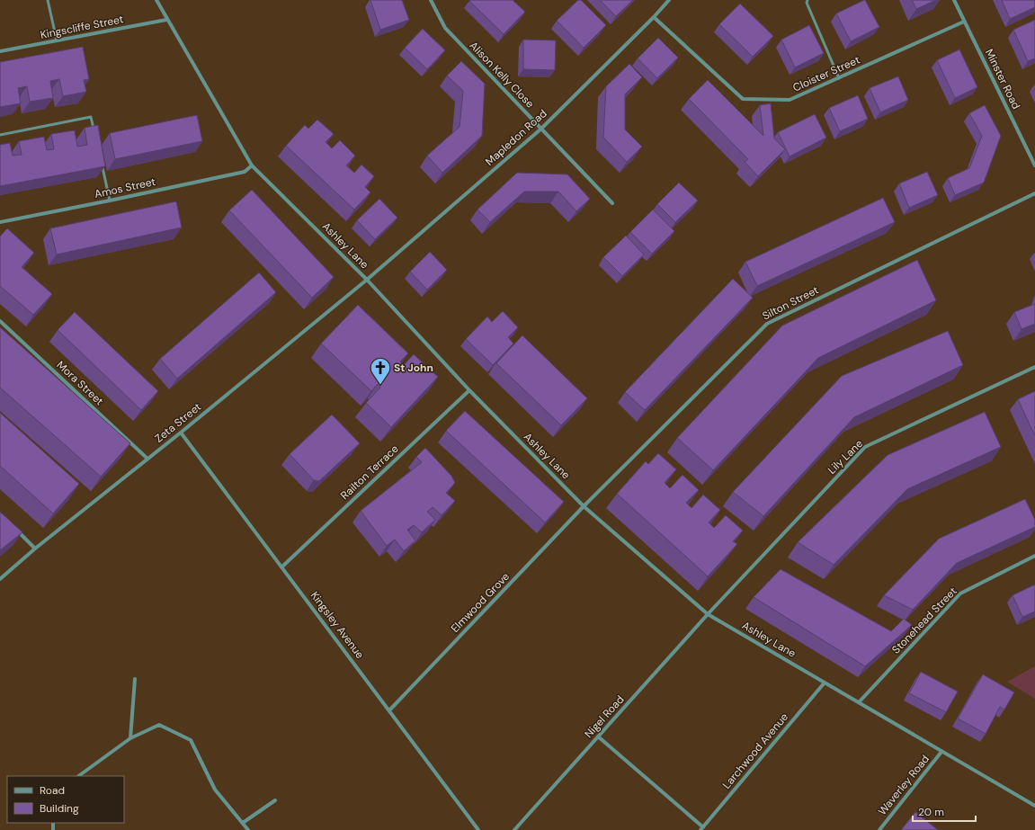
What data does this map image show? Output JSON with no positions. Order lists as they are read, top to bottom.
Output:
{
  "streets": {
    "street": [
      "Kingscliffe Street",
      "Cloister Street",
      "Alison Kelly Close",
      "Minster Road",
      "Mapledon Road",
      "Amos Street",
      "Ashley Lane",
      "Silton Street",
      "Mora Street",
      "Zeta Street",
      "Lily Lane",
      "Railton Terrace",
      "Elmwood Grove",
      "Stonehead Street",
      "Kingsley Avenue",
      "Nigel Road",
      "Larchwood Avenue",
      "Waverley Road"
    ]
  },
  "crossings": [
    ["Kingscliffe Street", "Ashley Lane"],
    ["Cloister Street", "Minster Road"],
    ["Cloister Street", "Mapledon Road"],
    ["Alison Kelly Close", "Mapledon Road"],
    ["Mapledon Road", "Ashley Lane"],
    ["Mapledon Road", "Zeta Street"],
    ["Amos Street", "Ashley Lane"],
    ["Ashley Lane", "Silton Street"],
    ["Ashley Lane", "Zeta Street"],
    ["Ashley Lane", "Lily Lane"],
    ["Ashley Lane", "Railton Terrace"],
    ["Ashley Lane", "Elmwood Grove"],
    ["Ashley Lane", "Stonehead Street"],
    ["Ashley Lane", "Nigel Road"],
    ["Ashley Lane", "Larchwood Avenue"],
    ["Ashley Lane", "Waverley Road"],
    ["Silton Street", "Elmwood Grove"],
    ["Mora Street", "Zeta Street"],
    ["Zeta Street", "Kingsley Avenue"],
    ["Lily Lane", "Nigel Road"],
    ["Railton Terrace", "Kingsley Avenue"],
    ["Elmwood Grove", "Kingsley Avenue"]
  ],
  "places": {
    "church": ["St John"]
  },
  "legend": ["Road", "Building"],
  "scale_bar": "20 m"
}
